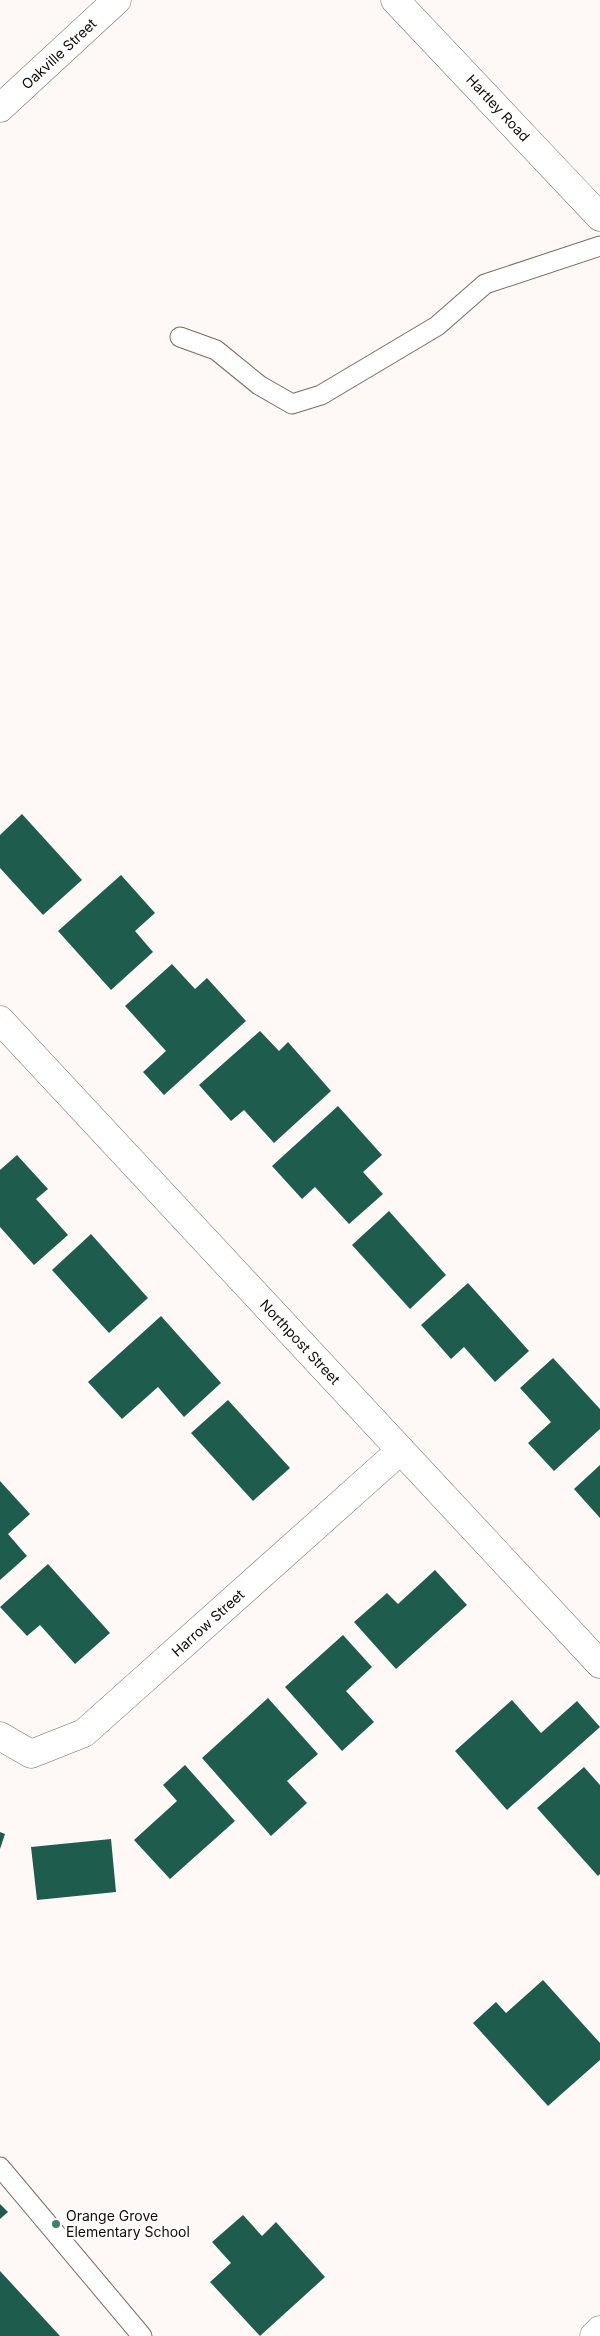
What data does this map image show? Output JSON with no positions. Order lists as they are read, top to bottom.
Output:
{
  "streets": {
    "street": [
      "Oakville Street",
      "Hartley Road",
      "Northpost Street",
      "Harrow Street"
    ]
  },
  "crossings": [
    ["Northpost Street", "Harrow Street"]
  ],
  "places": ["Orange Grove Elementary School"]
}
